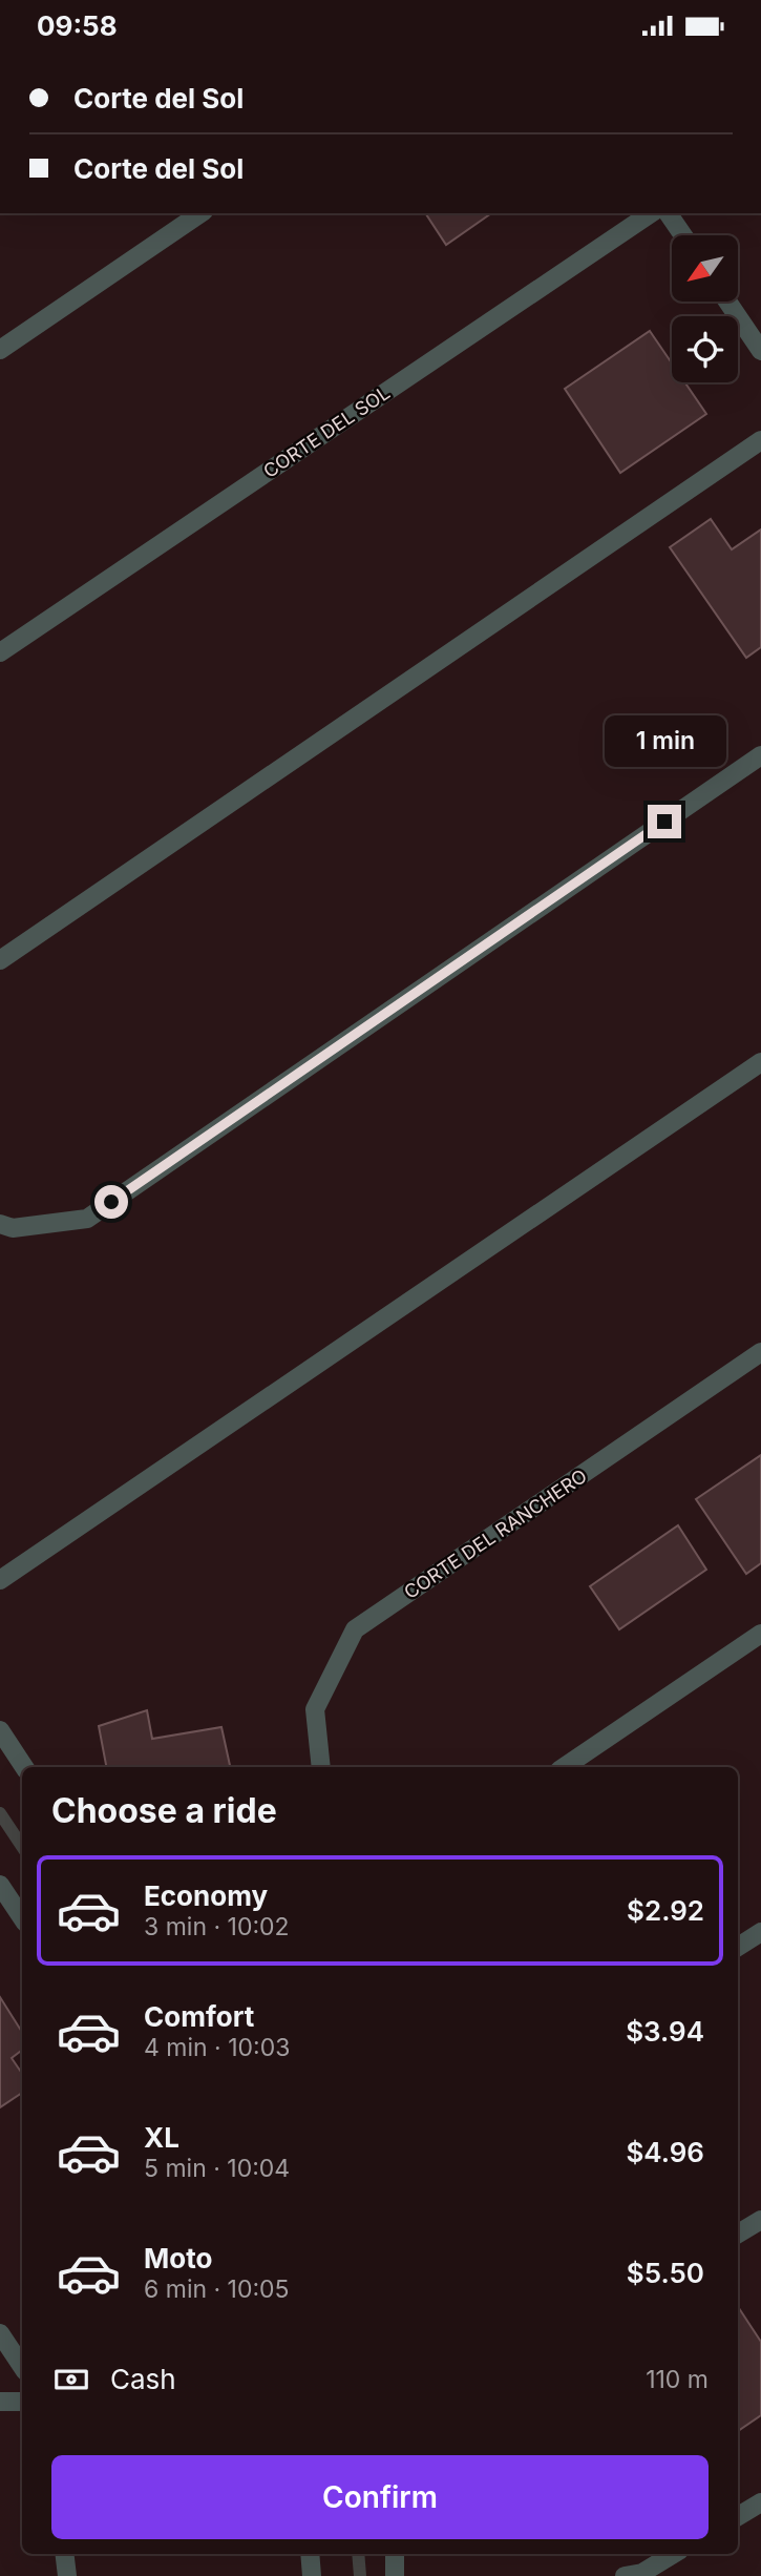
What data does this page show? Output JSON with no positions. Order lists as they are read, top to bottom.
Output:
{
  "streets": {
    "street": ["CORTE DEL SOL", "CORTE DEL RANCHERO"]
  },
  "north": "bottom left",
  "page": {
    "status": "09:58",
    "banner": ["Corte del Sol", "Corte del Sol"],
    "bubble": "1 min",
    "heading": "Choose a ride",
    "list": [
      {
        "name": "Economy",
        "note": "3 min · 10:02",
        "value": "$2.92"
      },
      {
        "name": "Comfort",
        "note": "4 min · 10:03",
        "value": "$3.94"
      },
      {
        "name": "XL",
        "note": "5 min · 10:04",
        "value": "$4.96"
      },
      {
        "name": "Moto",
        "note": "6 min · 10:05",
        "value": "$5.50"
      }
    ],
    "pay": ["Cash", "110 m"],
    "buttons": "Confirm"
  }
}
